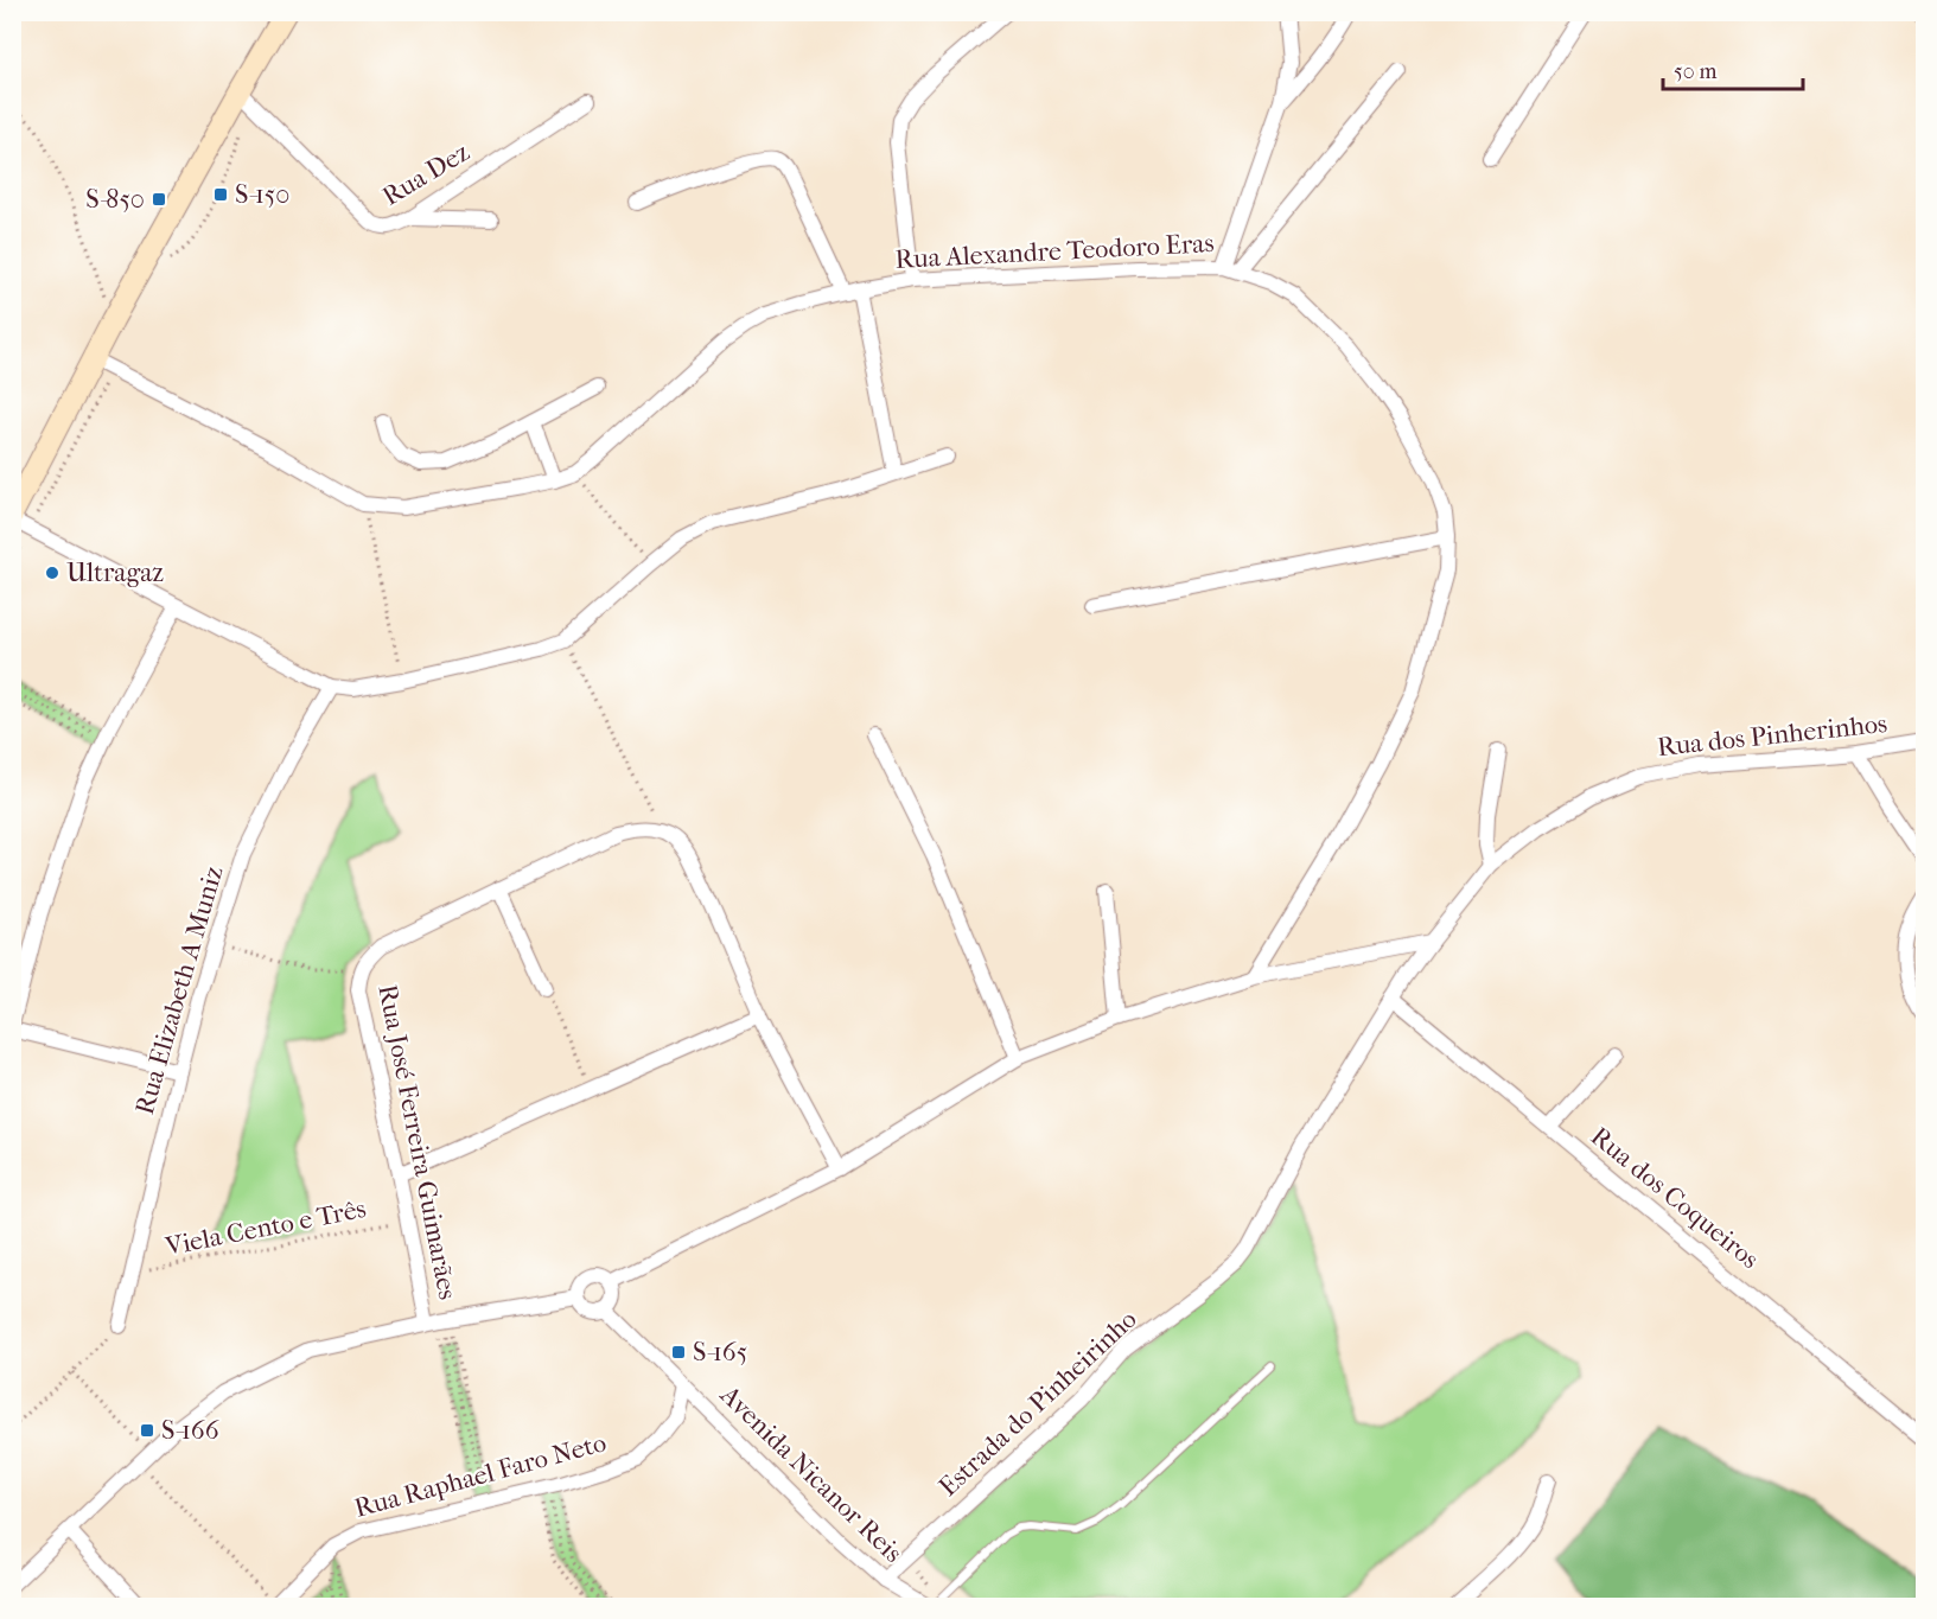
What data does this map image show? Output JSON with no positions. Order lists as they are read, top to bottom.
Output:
{
  "streets": {
    "street": [
      "Rua Dez",
      "Rua Alexandre Teodoro Eras",
      "Rua dos Pinherinhos",
      "Rua Elizabeth A Muniz",
      "Rua José Ferreira Guimarães",
      "Rua dos Coqueiros",
      "Estrada do Pinheirinho",
      "Avenida Nicanor Reis",
      "Rua Raphael Faro Neto"
    ],
    "path": ["Viela Cento e Três"]
  },
  "crossings": [
    ["Rua dos Pinherinhos", "Estrada do Pinheirinho"],
    ["Rua Elizabeth A Muniz", "Viela Cento e Três"],
    ["Rua José Ferreira Guimarães", "Viela Cento e Três"],
    ["Rua dos Coqueiros", "Estrada do Pinheirinho"],
    ["Estrada do Pinheirinho", "Avenida Nicanor Reis"],
    ["Avenida Nicanor Reis", "Rua Raphael Faro Neto"]
  ],
  "places": {
    "transit": [
      "S-150",
      "S-850",
      "S-165",
      "S-166"
    ],
    "other": ["Ultragaz"]
  },
  "scale_bar": "50 m"
}
